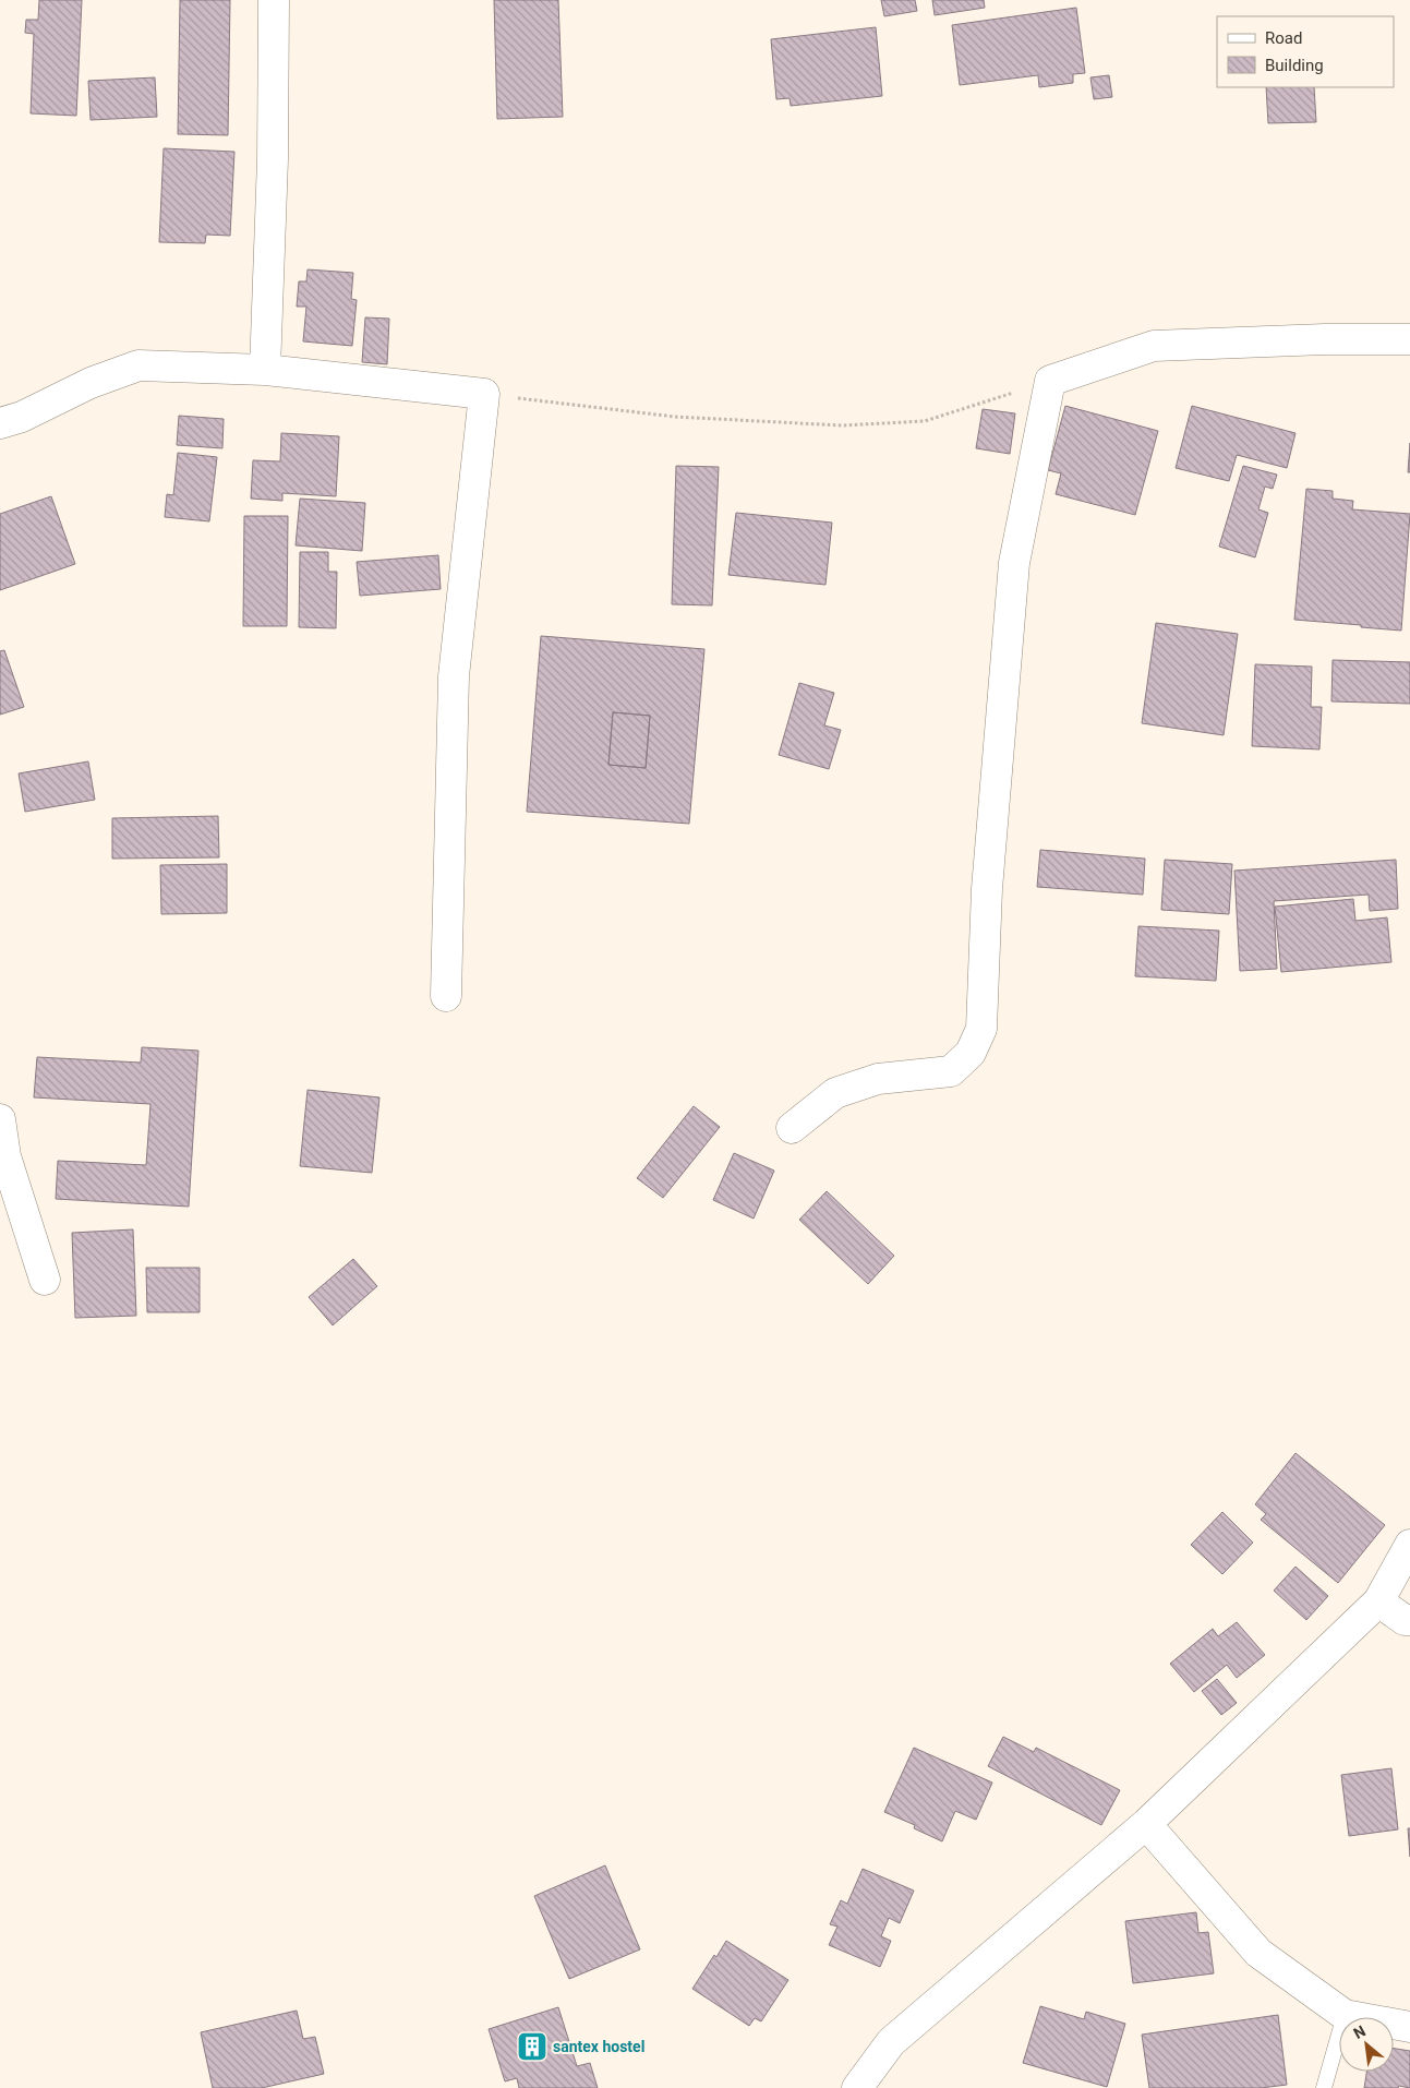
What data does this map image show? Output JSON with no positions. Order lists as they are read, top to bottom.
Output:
{
  "places": {
    "building": ["santex hostel"]
  },
  "legend": ["Road", "Building"],
  "north": "top left"
}
